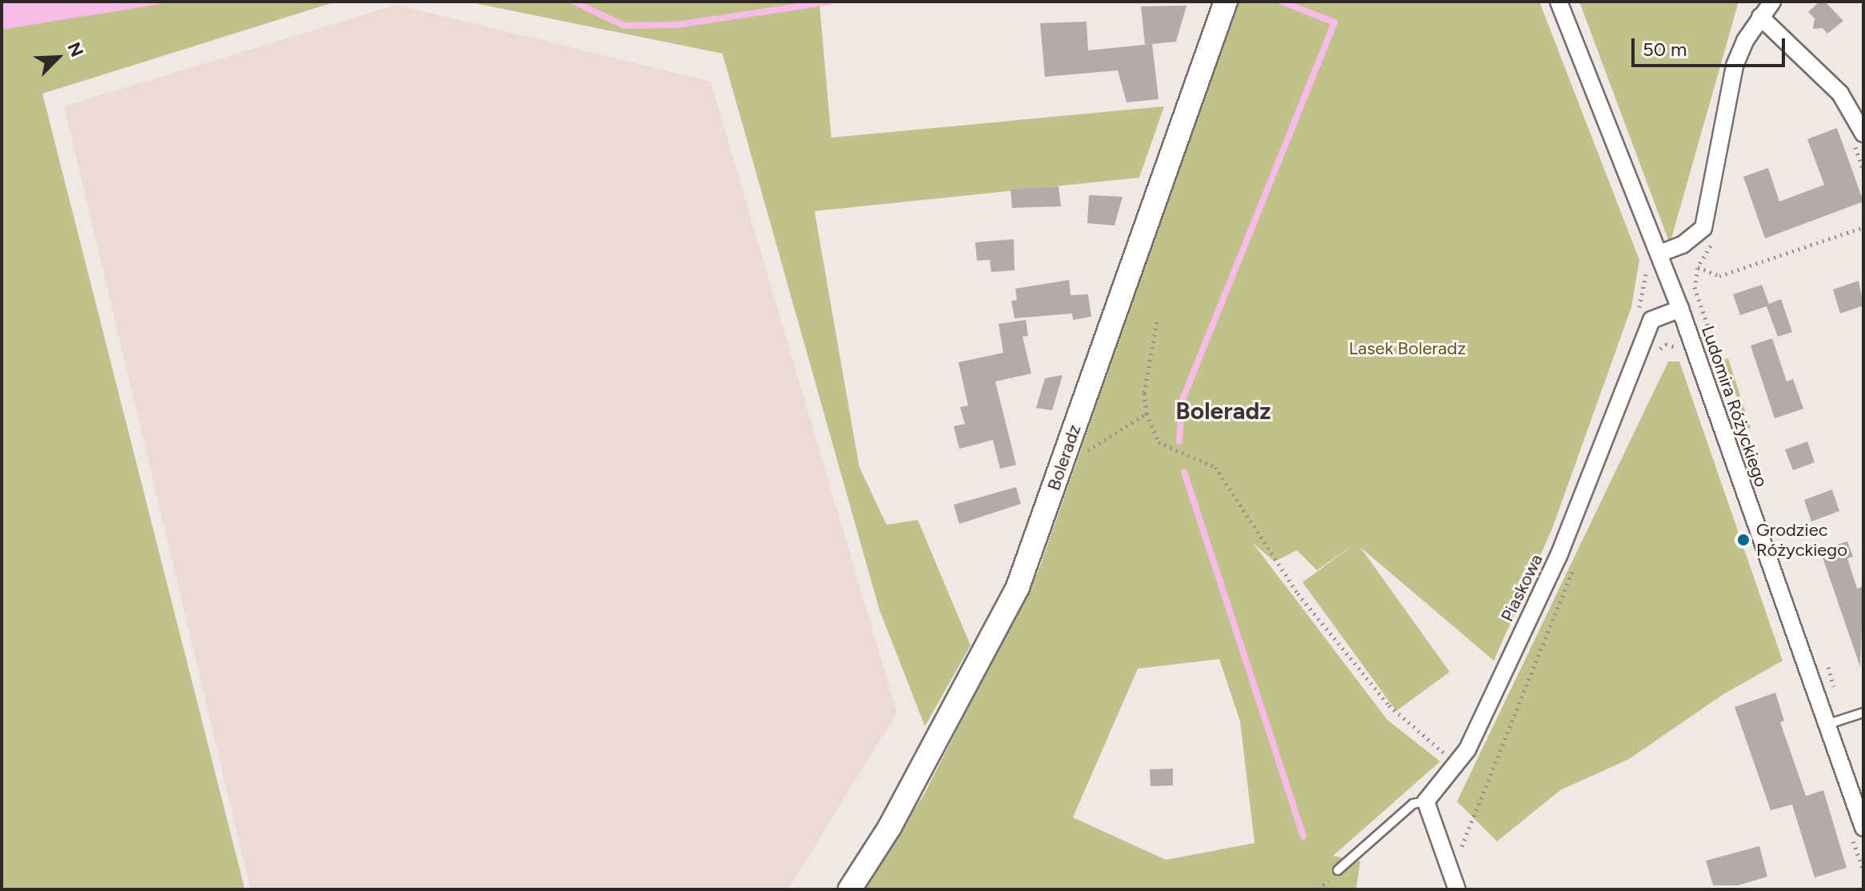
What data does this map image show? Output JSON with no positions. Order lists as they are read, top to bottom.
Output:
{
  "streets": {
    "street": ["Ludomira Różyckiego", "Boleradz", "Piaskowa"]
  },
  "crossings": [
    ["Ludomira Różyckiego", "Piaskowa"]
  ],
  "districts": ["Boleradz"],
  "parks": ["Lasek Boleradz"],
  "places": ["Grodziec Różyckiego"],
  "scale_bar": "50 m",
  "north": "top right"
}
